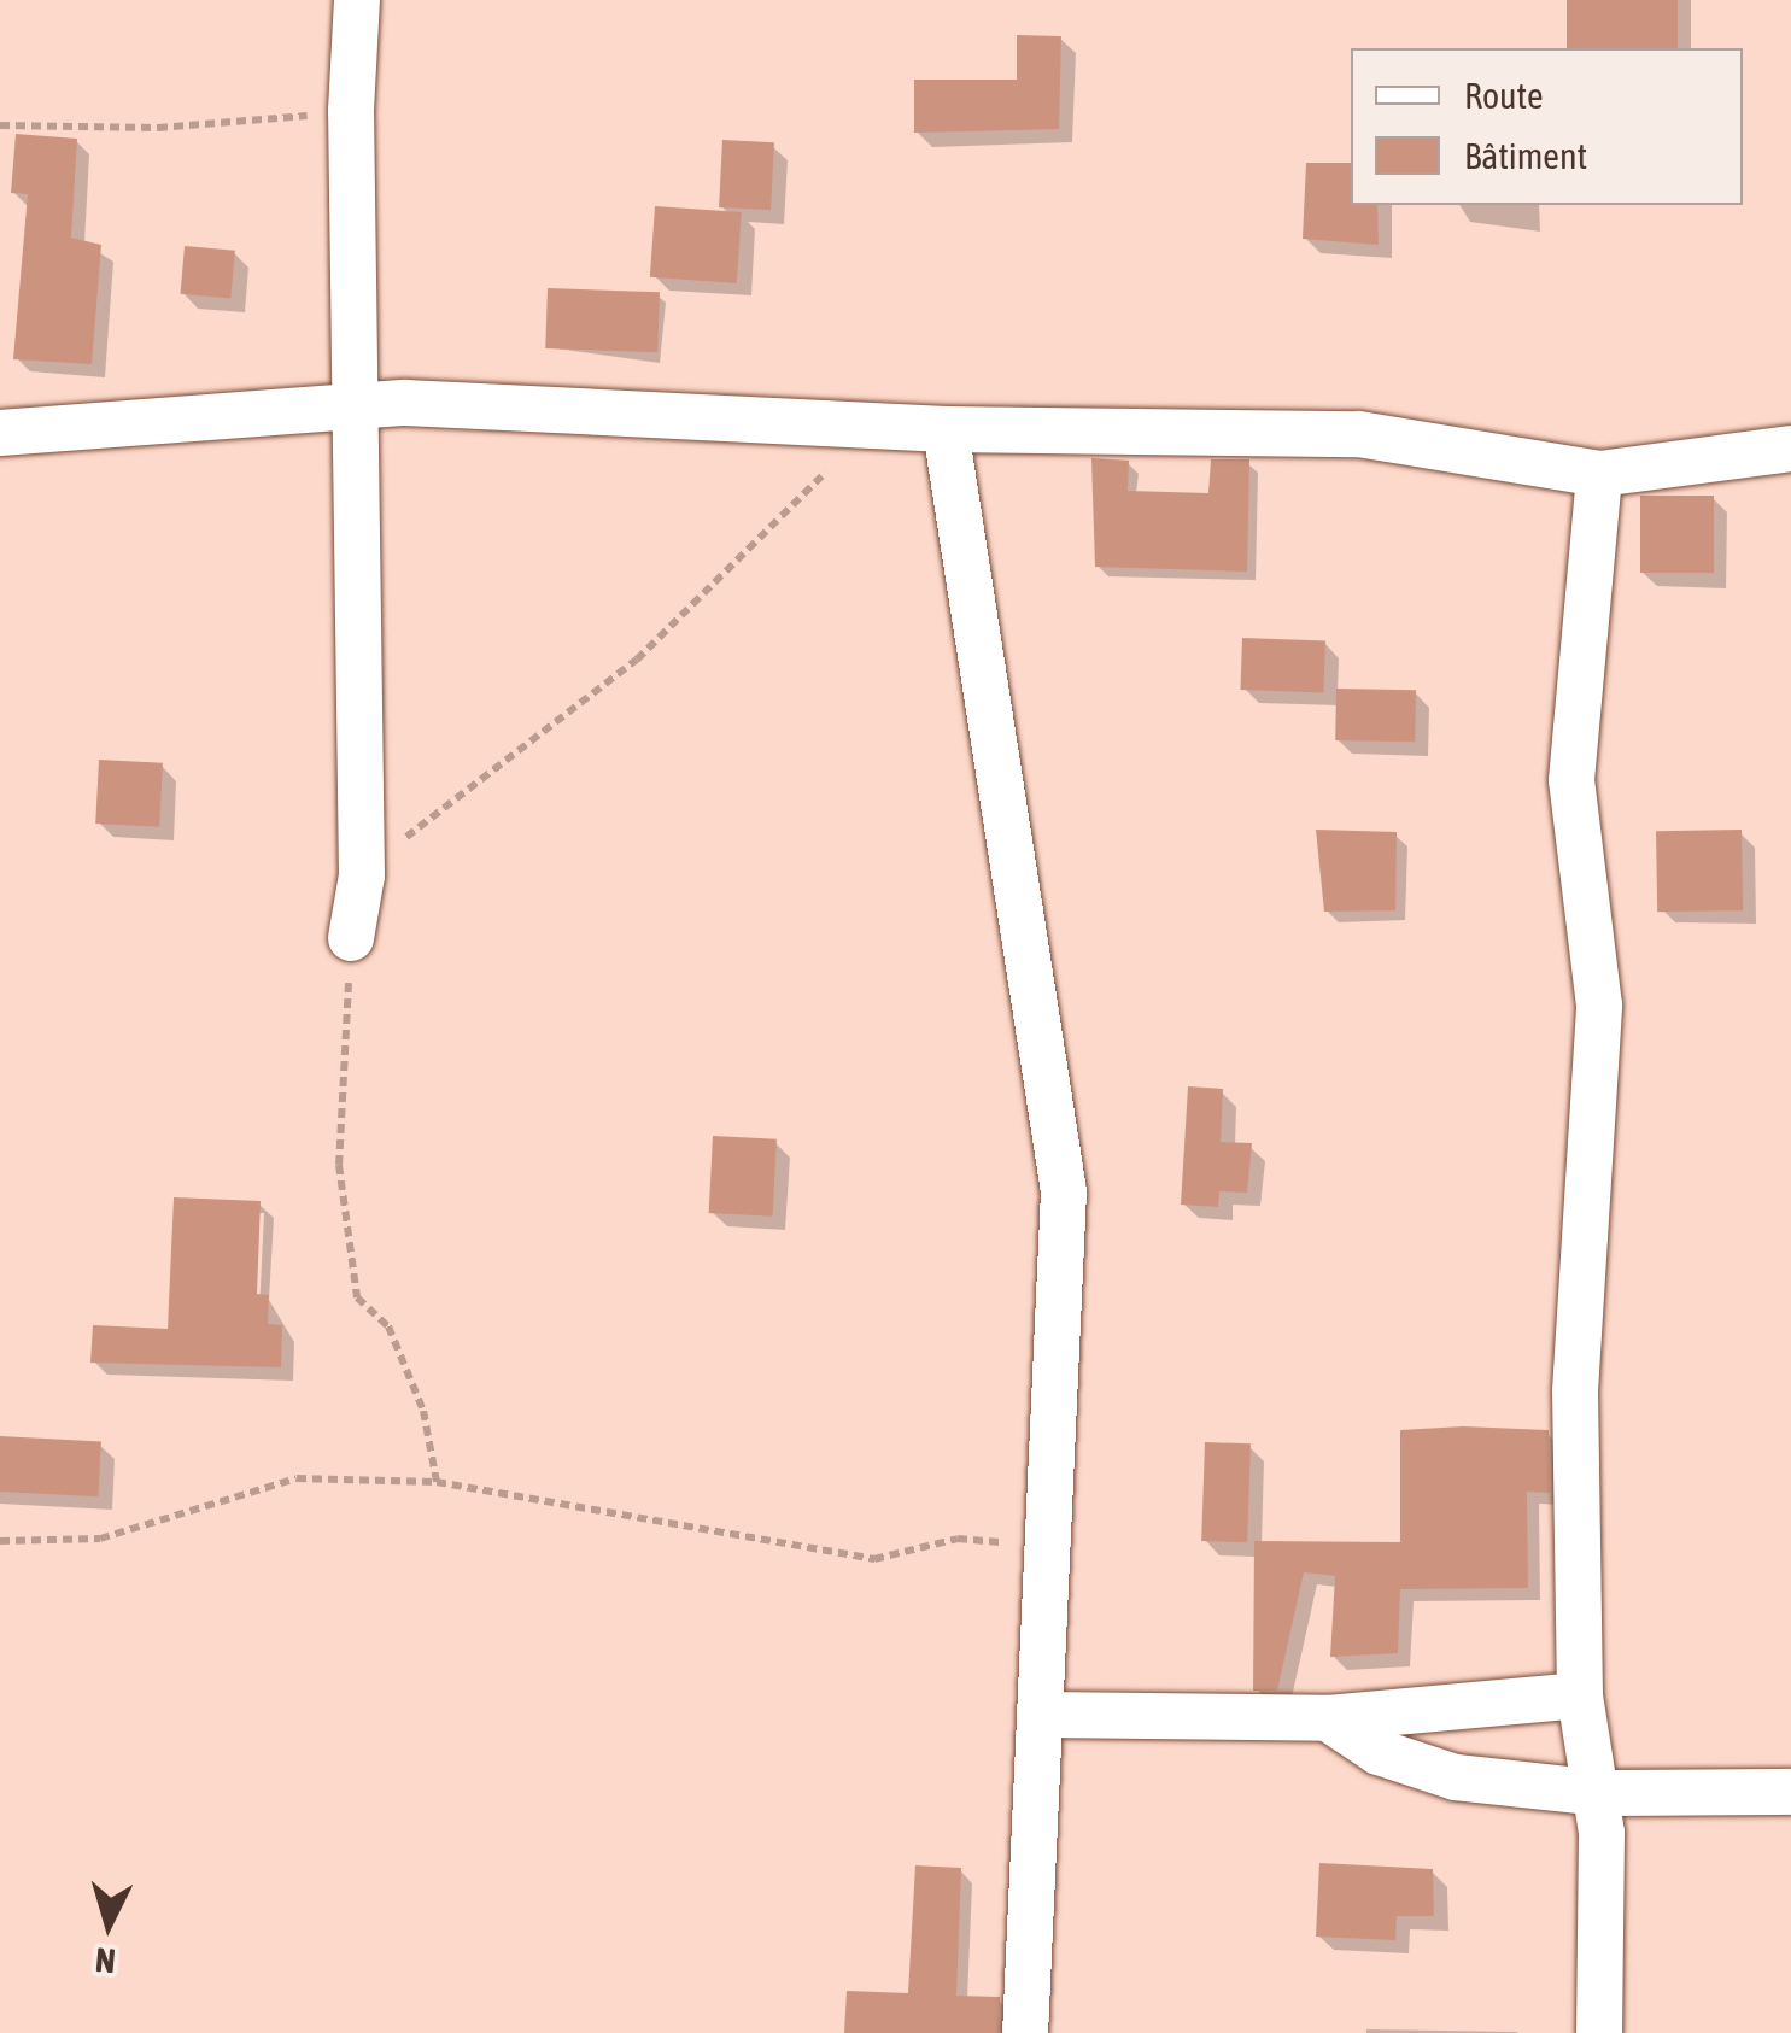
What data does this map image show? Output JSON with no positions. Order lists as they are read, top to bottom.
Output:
{
  "legend": ["Route", "Bâtiment"],
  "north": "bottom"
}
